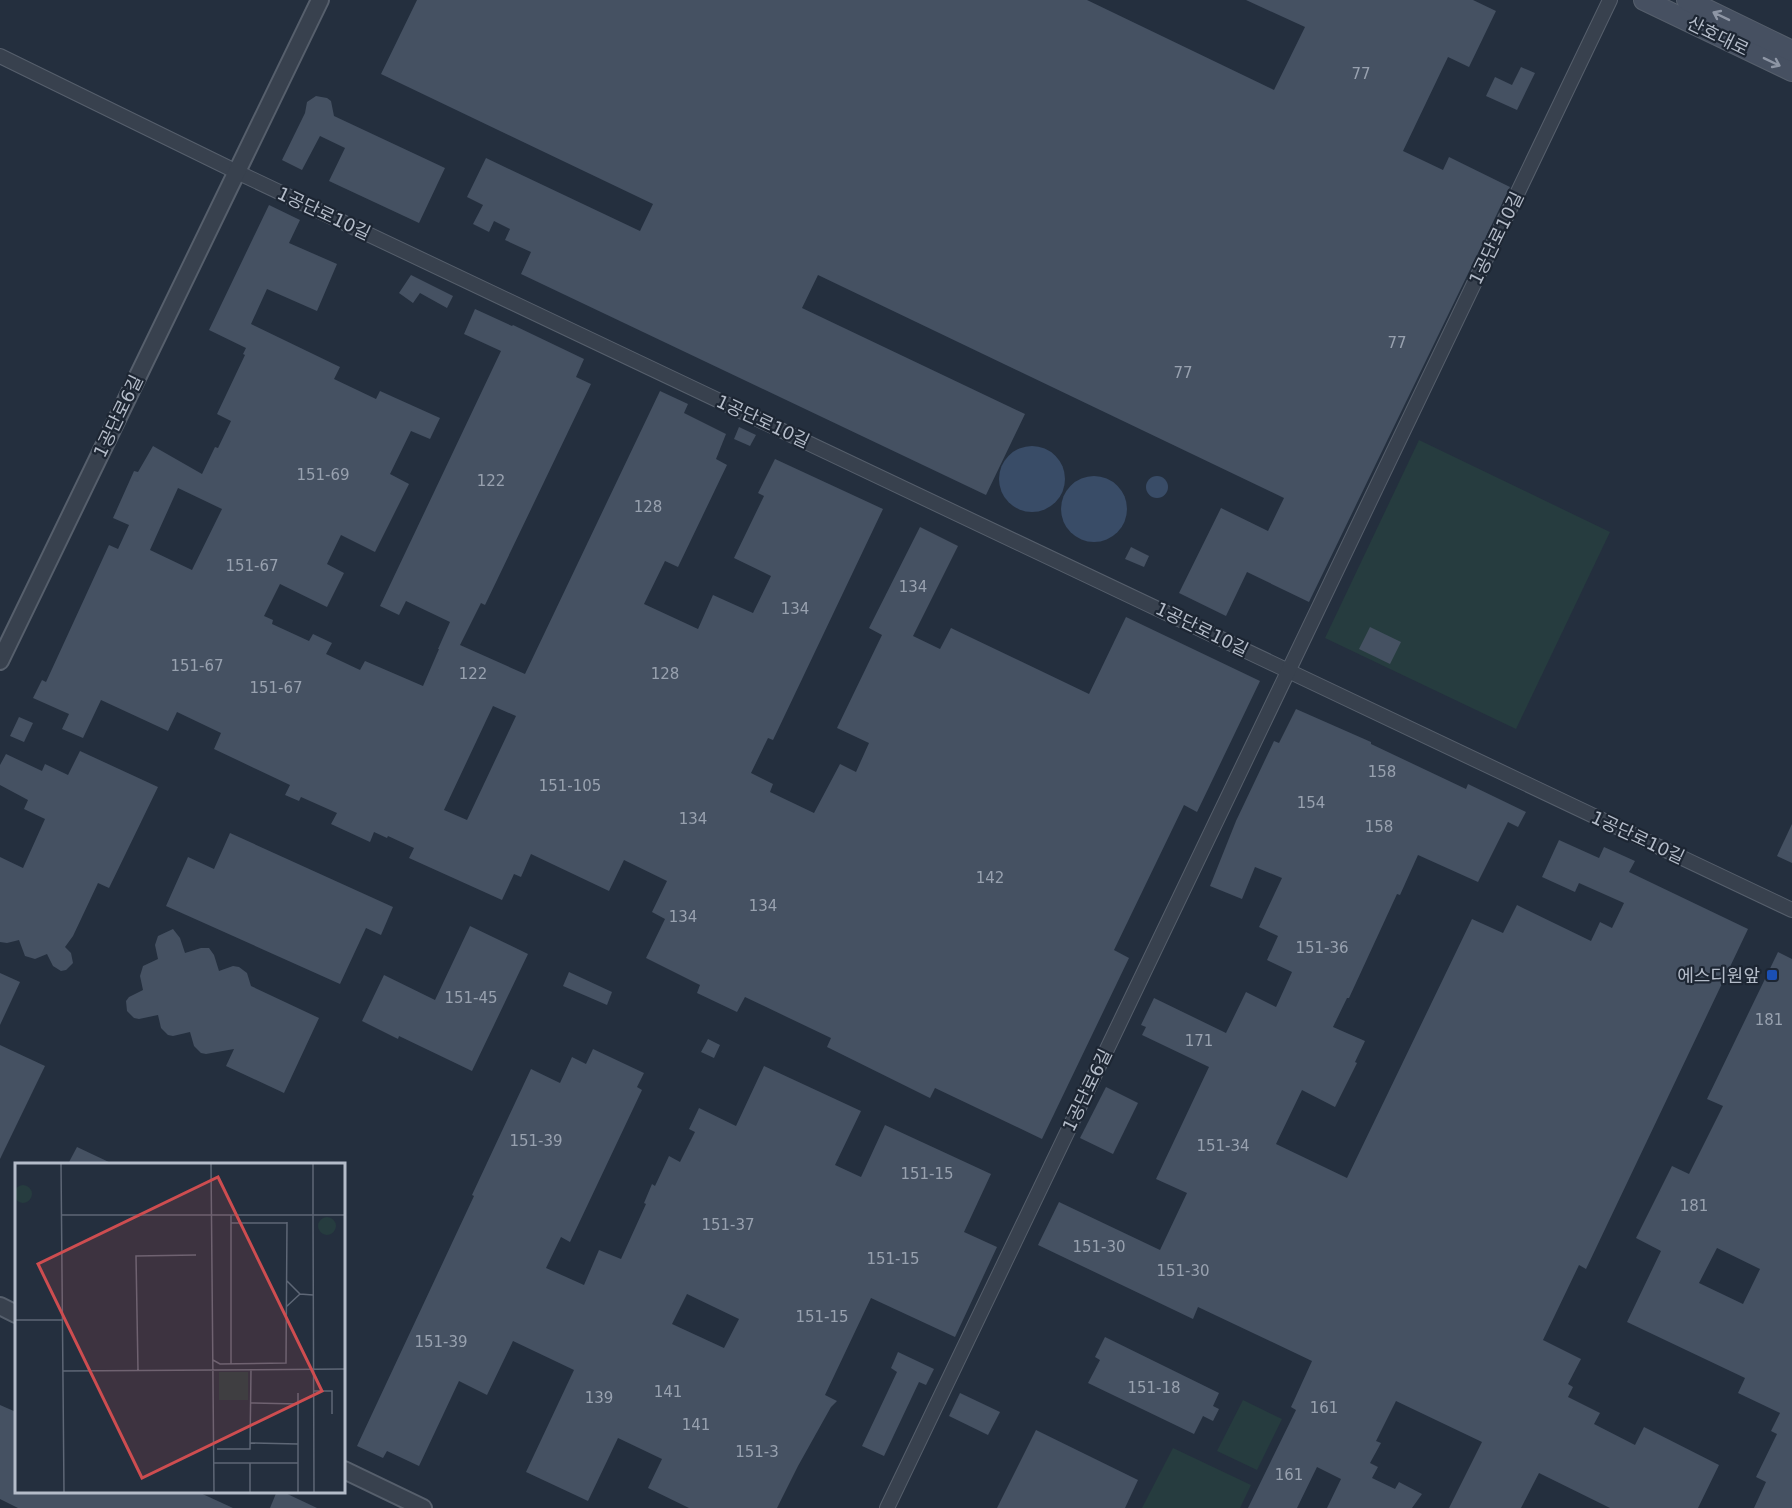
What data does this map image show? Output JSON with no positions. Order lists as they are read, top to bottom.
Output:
{
  "streets": {
    "main road": ["산호대로"],
    "street": ["1공단로10길", "1공단로6길"]
  },
  "crossings": [
    ["1공단로10길", "1공단로6길"]
  ],
  "places": {
    "transit": ["에스디원앞"]
  },
  "house_numbers": [
    "77",
    "77",
    "77",
    "151-69",
    "122",
    "128",
    "151-67",
    "134",
    "134",
    "151-67",
    "122",
    "128",
    "151-67",
    "158",
    "151-105",
    "154",
    "134",
    "158",
    "142",
    "134",
    "134",
    "151-36",
    "151-45",
    "181",
    "171",
    "151-39",
    "151-34",
    "151-15",
    "181",
    "151-37",
    "151-30",
    "151-15",
    "151-30",
    "151-15",
    "151-39",
    "151-18",
    "141",
    "139",
    "161",
    "141",
    "151-3",
    "161"
  ]
}
